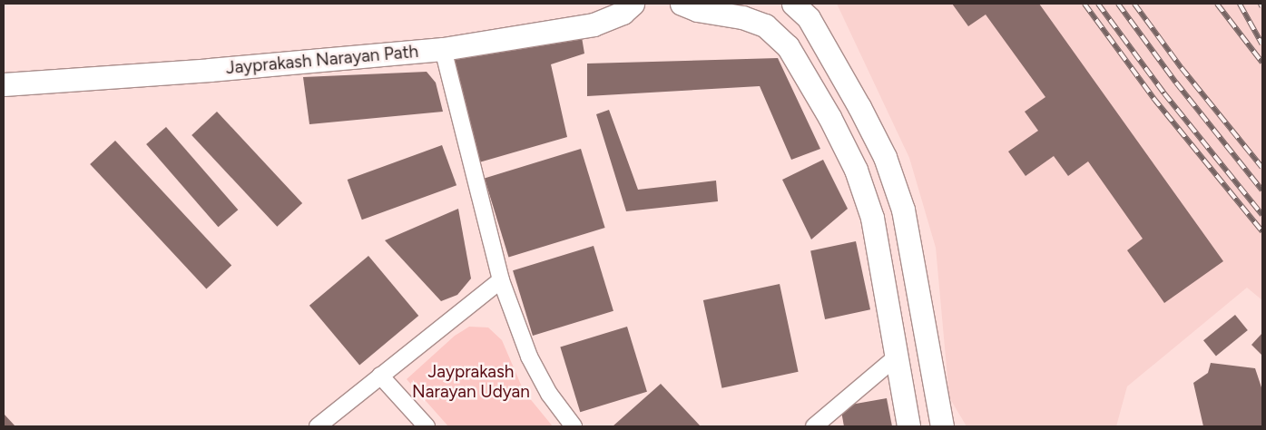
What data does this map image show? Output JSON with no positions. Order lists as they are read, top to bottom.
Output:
{
  "streets": {
    "main road": ["Jayprakash Narayan Path"]
  },
  "parks": ["Jayprakash Narayan Udyan"]
}
